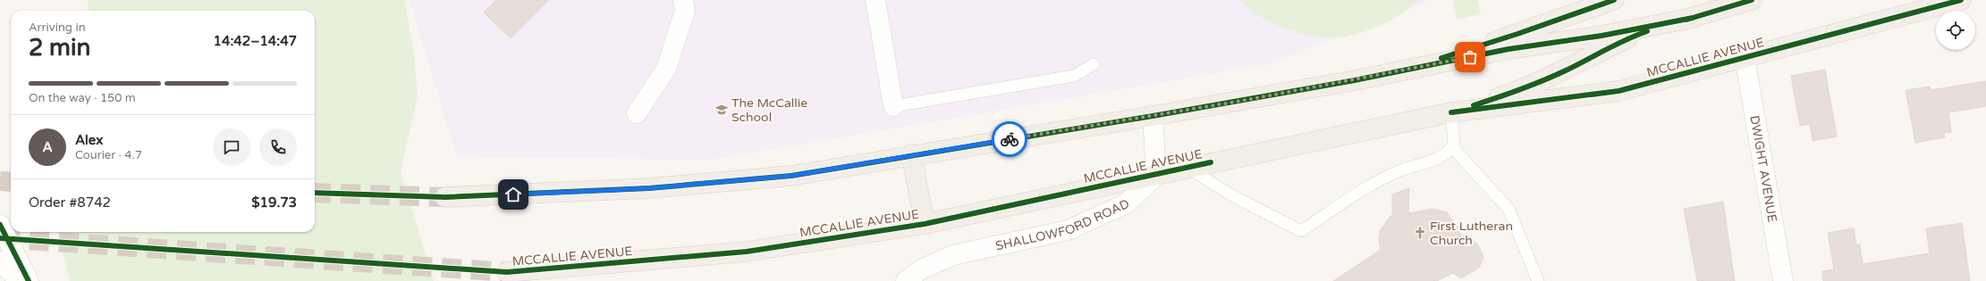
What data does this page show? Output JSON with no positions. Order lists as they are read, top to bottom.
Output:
{
  "streets": {
    "main road": ["MCCALLIE AVENUE"],
    "street": ["DWIGHT AVENUE", "SHALLOWFORD ROAD"]
  },
  "crossings": [
    ["MCCALLIE AVENUE", "DWIGHT AVENUE"],
    ["MCCALLIE AVENUE", "SHALLOWFORD ROAD"]
  ],
  "places": {
    "school or university": ["The McCallie School"],
    "church": ["First Lutheran Church"]
  },
  "page": {
    "heading": ["2 min", "Arriving in", "14:42–14:47"],
    "panel": [
      "Alex",
      "Courier · 4.7",
      "Order #8742",
      "$19.73"
    ],
    "bar": "On the way · 150 m",
    "round": "A"
  }
}
